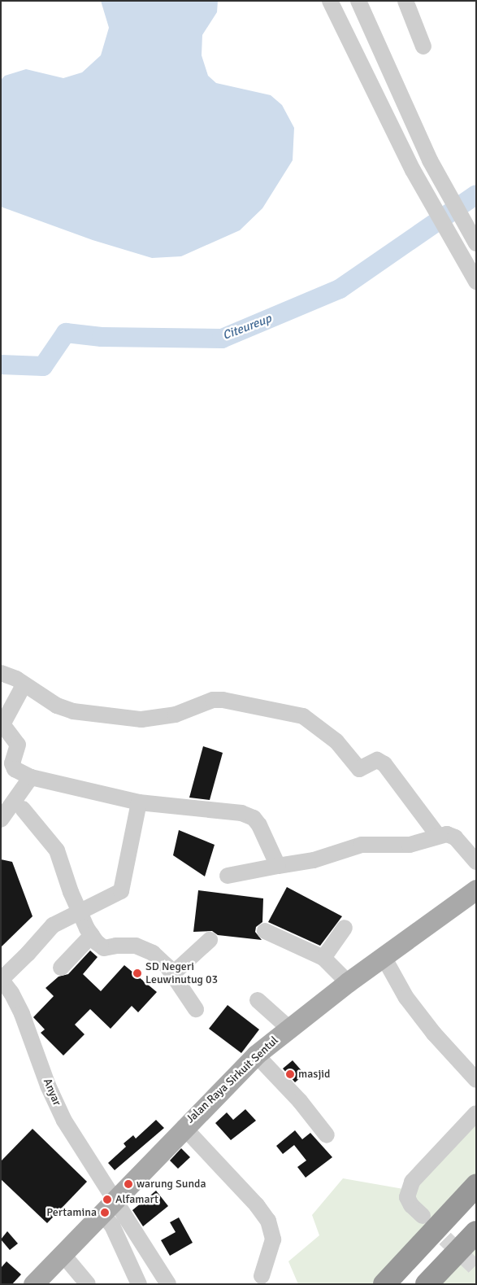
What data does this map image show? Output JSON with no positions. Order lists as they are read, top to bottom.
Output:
{
  "streets": {
    "main road": ["Jalan Raya Sirkuit Sentul"],
    "street": ["Anyar"]
  },
  "crossings": [
    ["Jalan Raya Sirkuit Sentul", "Anyar"]
  ],
  "water": ["Citeureup"],
  "places": [
    "SD Negeri Leuwinutug 03",
    "masjid",
    "warung Sunda",
    "Alfamart",
    "Pertamina"
  ]
}
